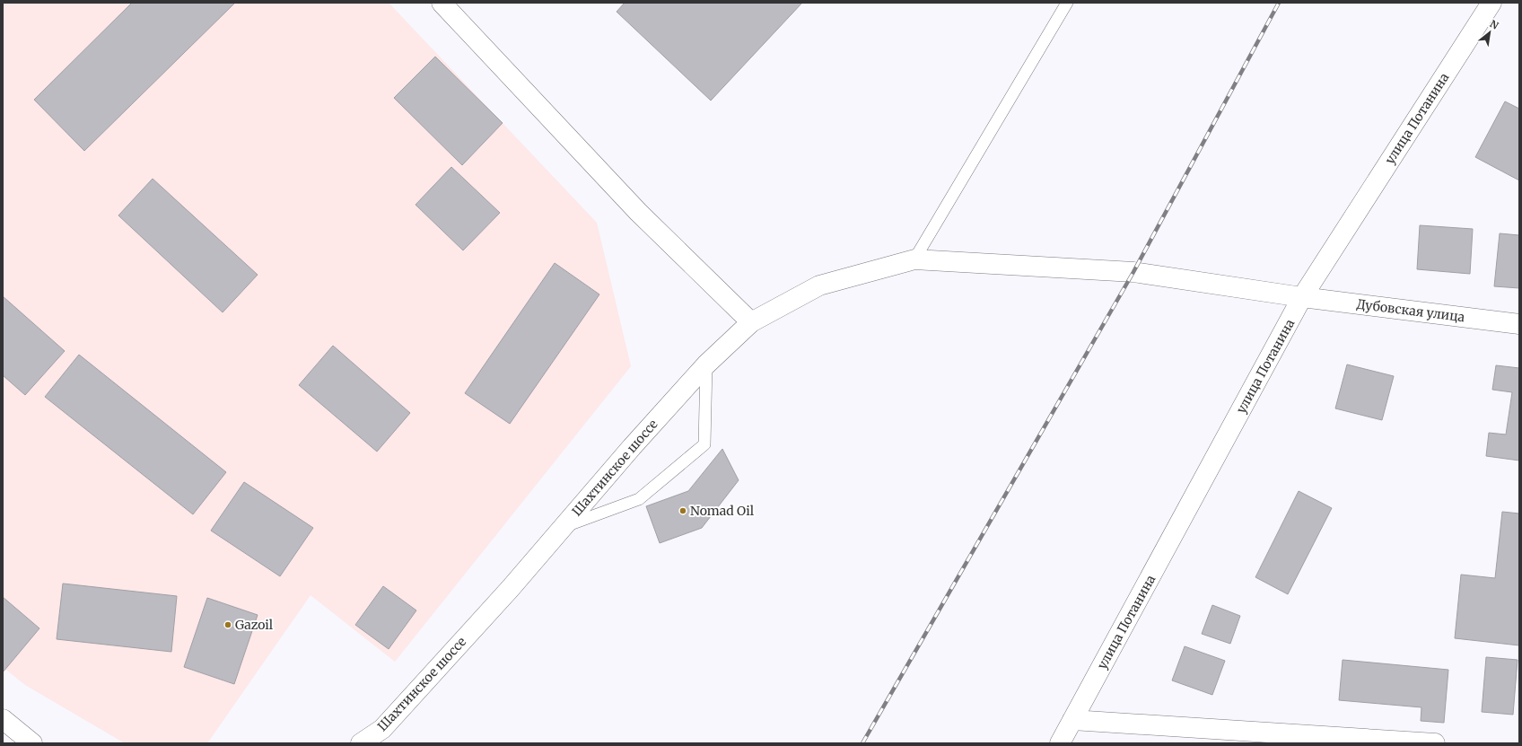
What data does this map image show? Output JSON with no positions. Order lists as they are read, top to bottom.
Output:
{
  "streets": {
    "street": ["улица Потанина", "Дубовская улица", "Шахтинское шоссе"]
  },
  "crossings": [
    ["улица Потанина", "Дубовская улица"],
    ["Дубовская улица", "Шахтинское шоссе"]
  ],
  "places": ["Nomad Oil", "Gazoil"],
  "north": "top right"
}
